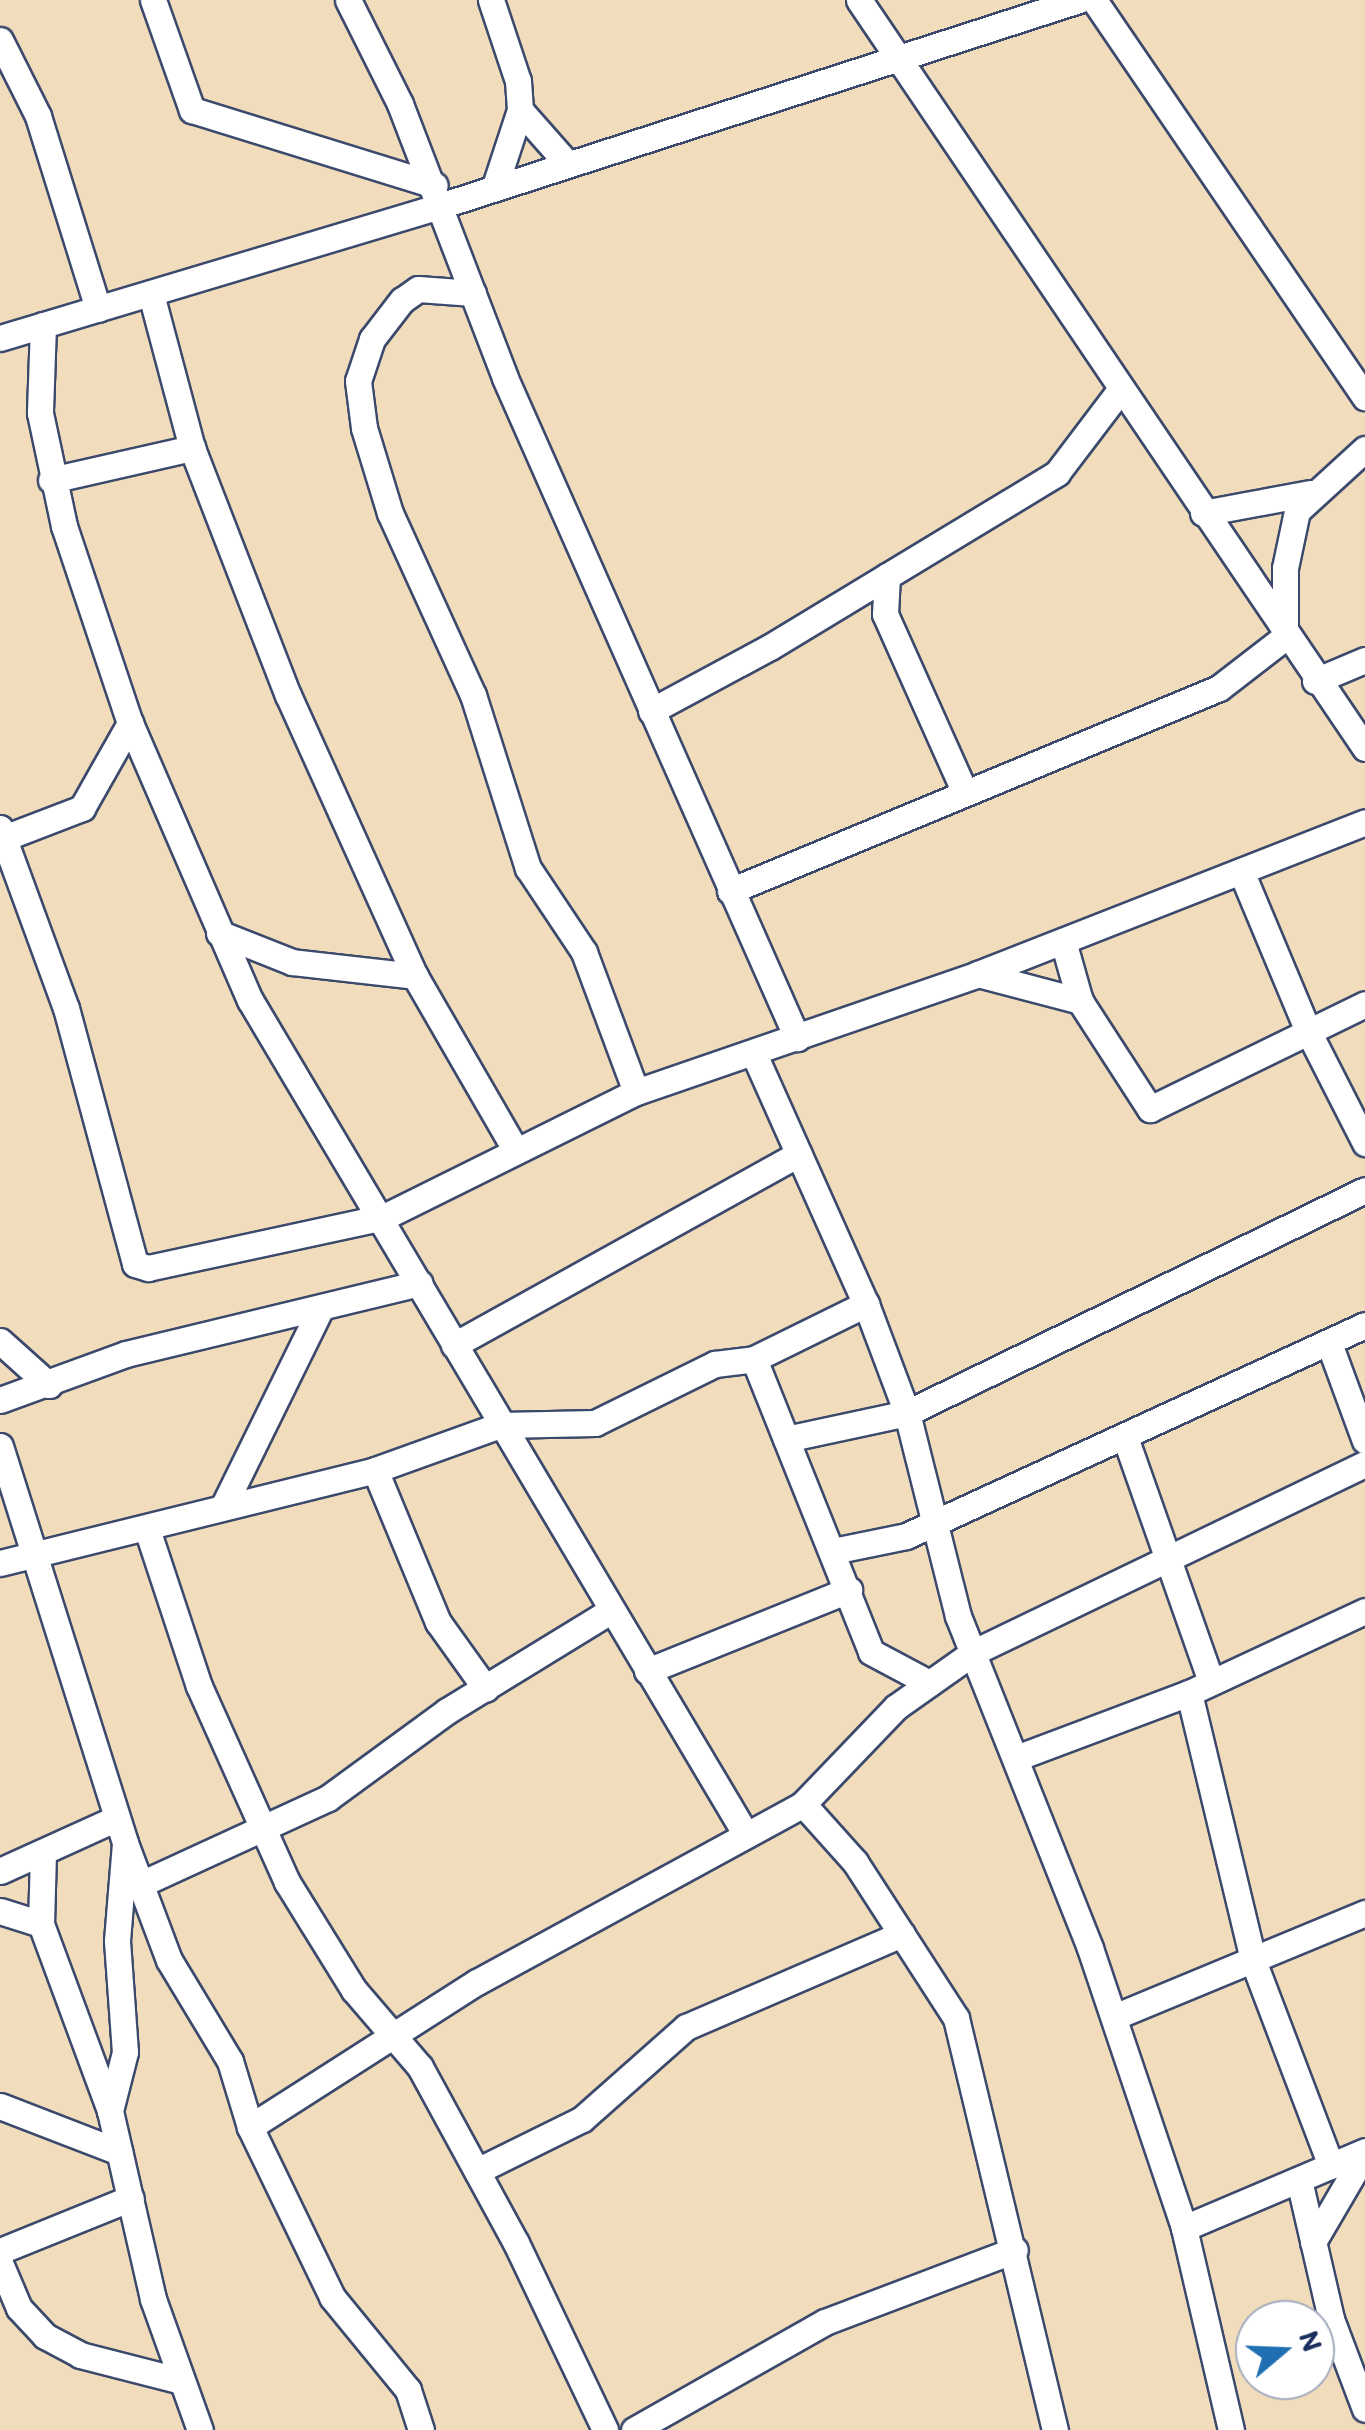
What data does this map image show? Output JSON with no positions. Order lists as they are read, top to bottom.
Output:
{
  "north": "right"
}
